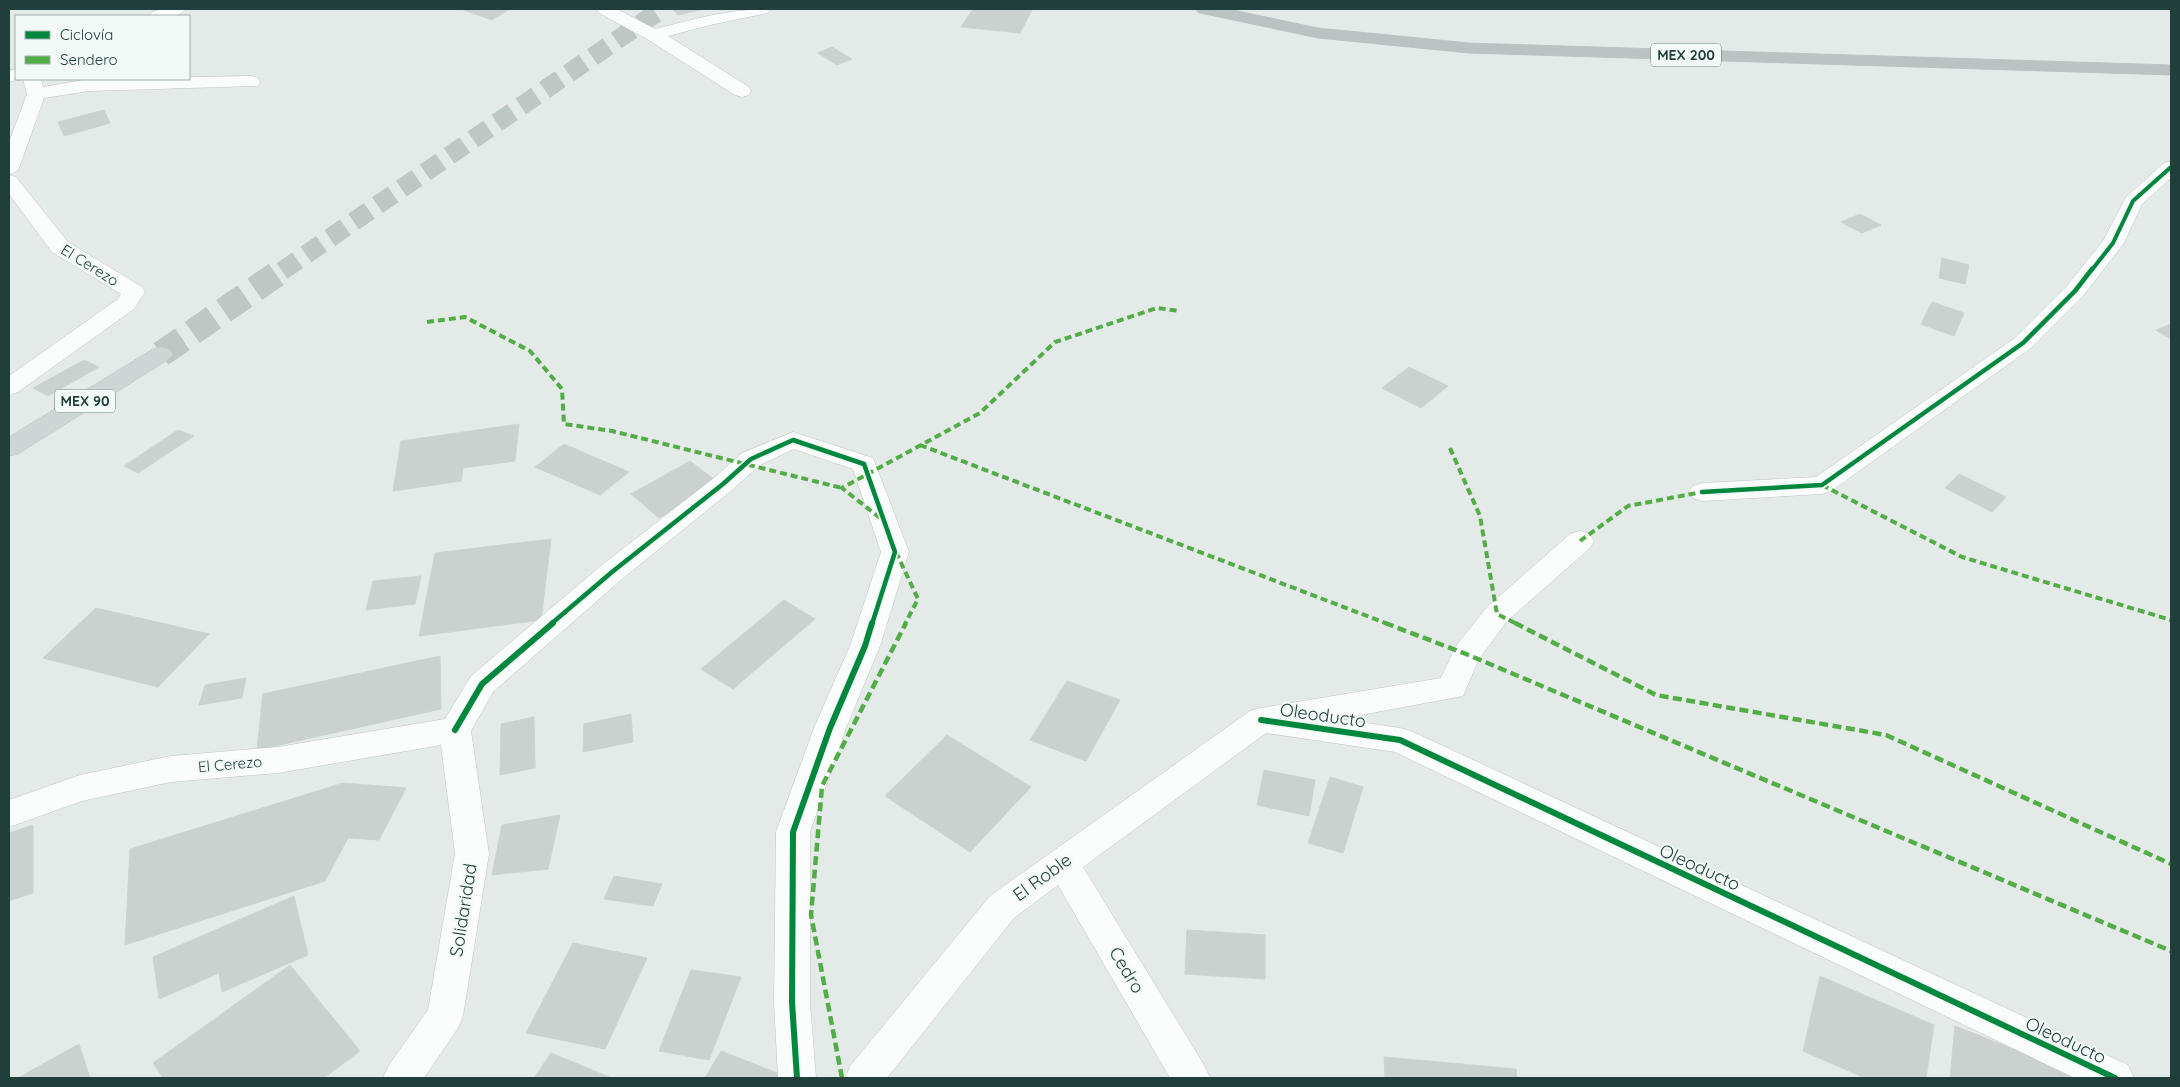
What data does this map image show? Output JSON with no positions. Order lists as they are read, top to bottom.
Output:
{
  "streets": {
    "highway": ["MEX 200"],
    "main road": ["MEX 90"],
    "street": [
      "El Cerezo",
      "Oleoducto",
      "El Roble",
      "Solidaridad",
      "Cedro"
    ]
  },
  "crossings": [
    ["El Cerezo", "Solidaridad"],
    ["Oleoducto", "El Roble"],
    ["El Roble", "Cedro"]
  ],
  "legend": ["Ciclovía", "Sendero"]
}
